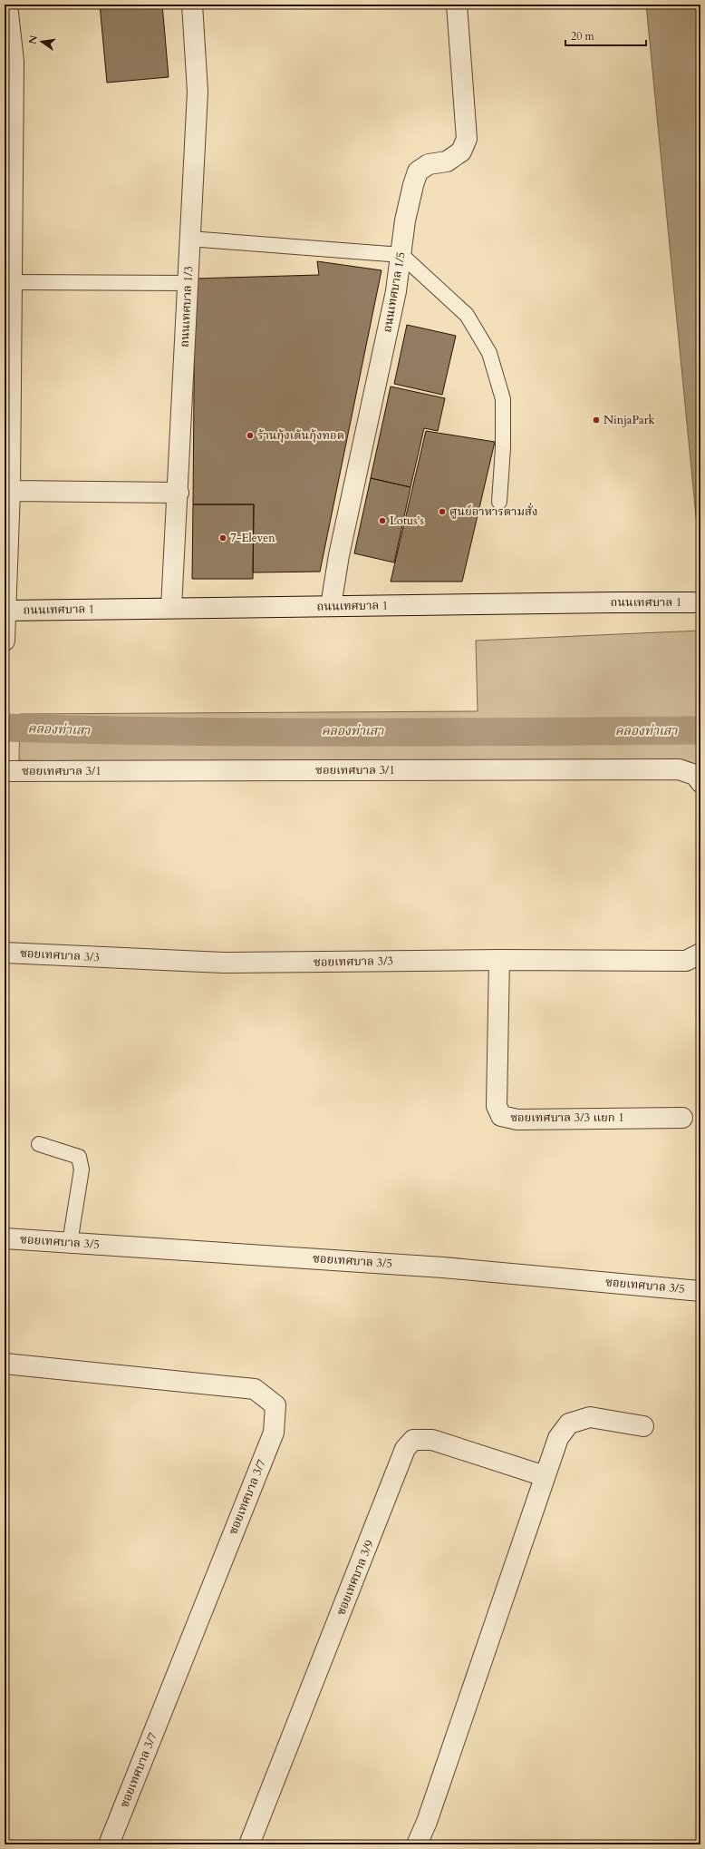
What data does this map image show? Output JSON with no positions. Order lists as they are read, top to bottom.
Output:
{
  "streets": {
    "street": [
      "ถนนเทศบาล 1/5",
      "ถนนเทศบาล 1/3",
      "ถนนเทศบาล 1",
      "ซอยเทศบาล 3/1",
      "ซอยเทศบาล 3/3",
      "ซอยเทศบาล 3/3 แยก 1",
      "ซอยเทศบาล 3/5",
      "ซอยเทศบาล 3/7",
      "ซอยเทศบาล 3/9"
    ]
  },
  "crossings": [
    ["ถนนเทศบาล 1/5", "ถนนเทศบาล 1"],
    ["ถนนเทศบาล 1/3", "ถนนเทศบาล 1"],
    ["ซอยเทศบาล 3/3", "ซอยเทศบาล 3/3 แยก 1"]
  ],
  "water": ["คลองท่าเสา"],
  "places": [
    "NinjaPark",
    "ร้านกุ้งเต้นกุ้งทอด",
    "ศูนย์อาหารตามสั่ง",
    "Lotus's",
    "7-Eleven"
  ],
  "scale_bar": "20 m",
  "north": "left"
}
